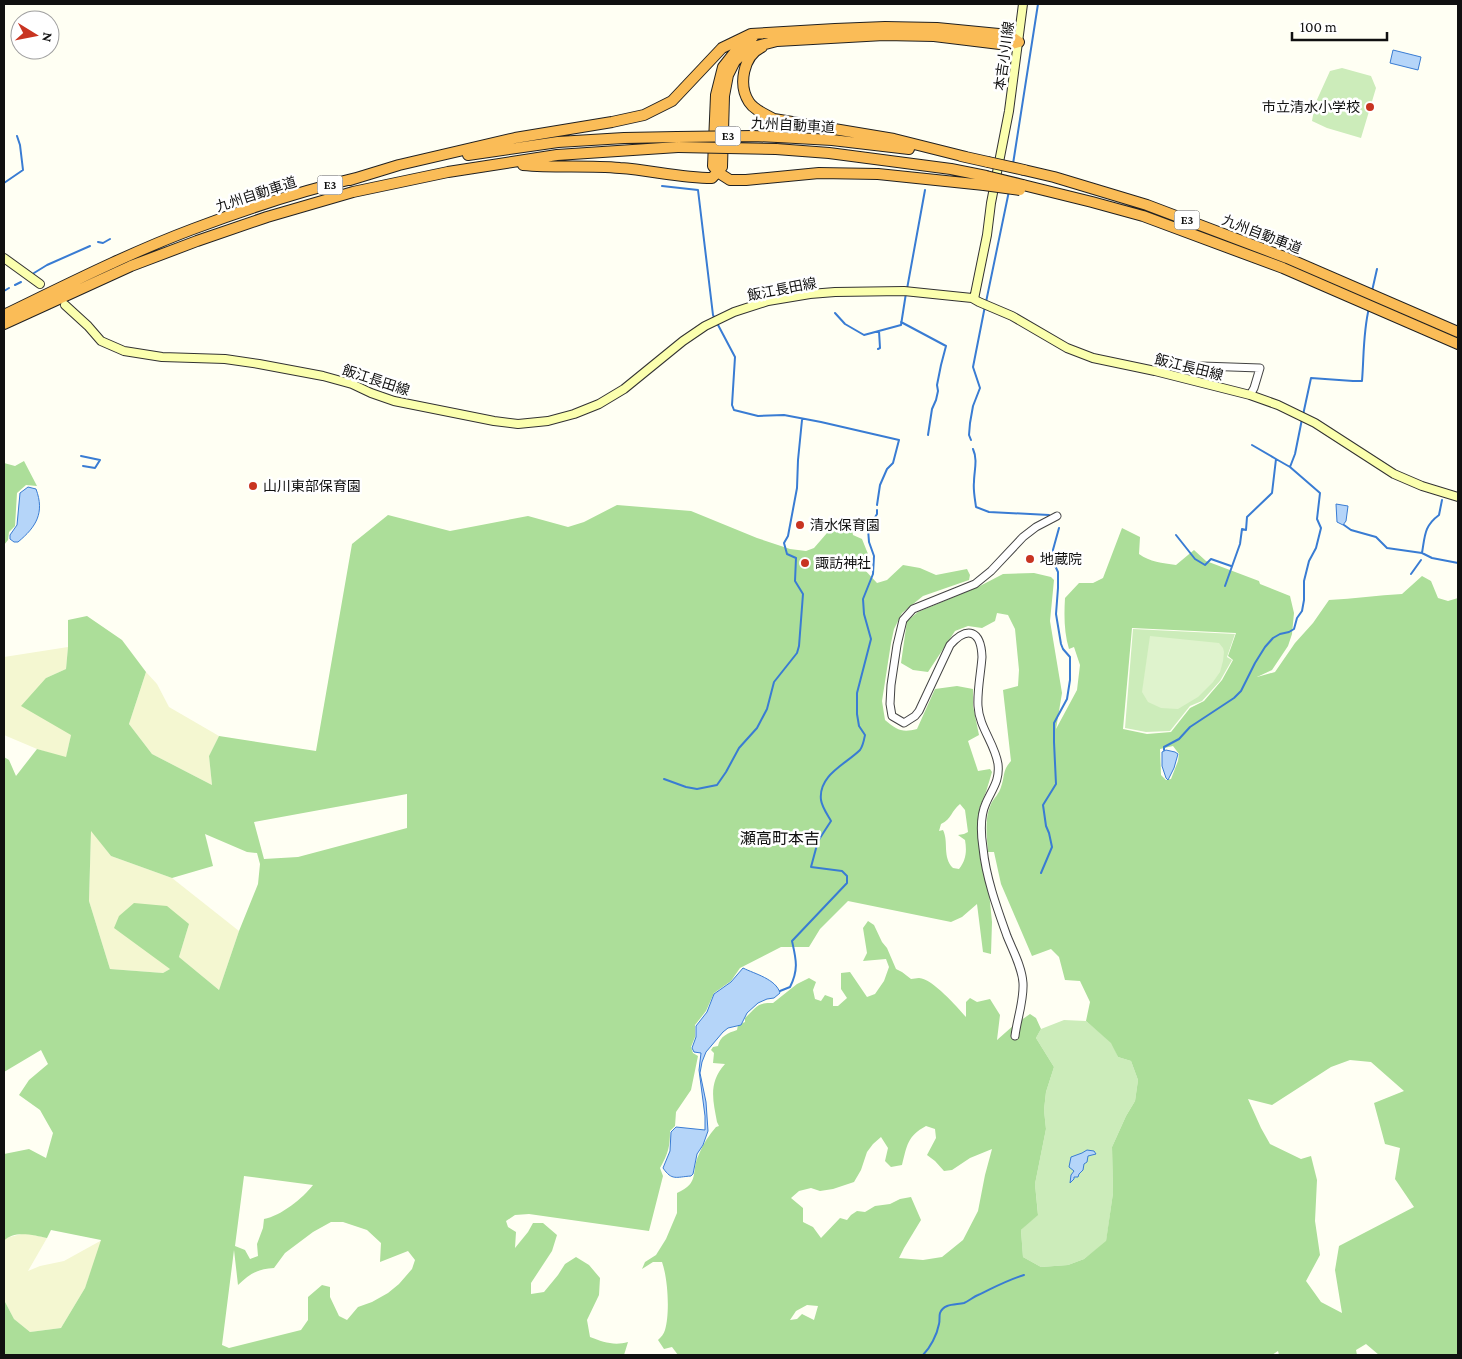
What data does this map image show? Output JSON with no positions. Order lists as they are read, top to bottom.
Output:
{
  "streets": {
    "highway": ["九州自動車道", "E3"],
    "main road": ["本吉小川線", "飯江長田線"]
  },
  "crossings": [
    ["本吉小川線", "飯江長田線"]
  ],
  "districts": ["瀬高町本吉"],
  "places": [
    "市立清水小学校",
    "山川東部保育園",
    "清水保育園",
    "地蔵院",
    "諏訪神社"
  ],
  "scale_bar": "100 m",
  "north": "right"
}
